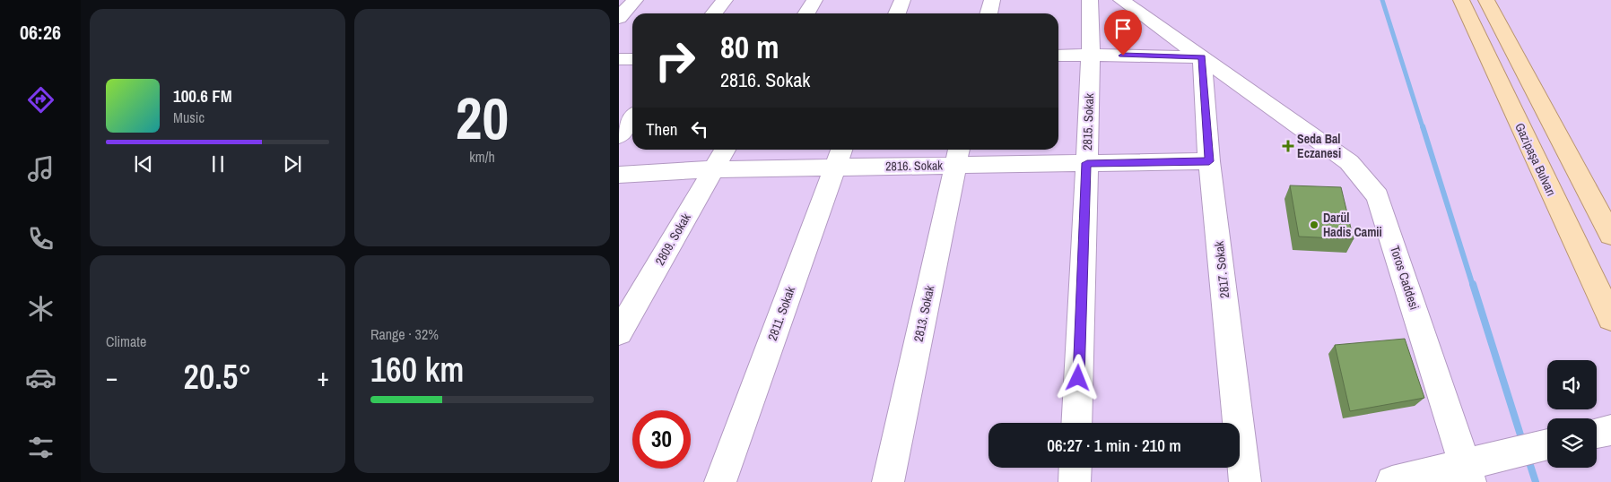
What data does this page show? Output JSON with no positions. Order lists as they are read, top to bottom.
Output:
{
  "streets": {
    "main road": ["Gazipaşa Bulvarı"],
    "street": [
      "2815. Sokak",
      "2816. Sokak",
      "2809. Sokak",
      "2817. Sokak",
      "Toros Caddesi",
      "2811. Sokak",
      "2813. Sokak"
    ]
  },
  "crossings": [
    ["2815. Sokak", "2816. Sokak"],
    ["2816. Sokak", "2809. Sokak"],
    ["2816. Sokak", "2817. Sokak"],
    ["2816. Sokak", "2811. Sokak"],
    ["2816. Sokak", "2813. Sokak"],
    ["2817. Sokak", "Toros Caddesi"]
  ],
  "places": {
    "health": ["Seda Bal Eczanesi"],
    "other": ["Darül Hadis Camii"]
  },
  "page": {
    "tabs": "06:26",
    "tile": [
      ["20", "km/h"],
      "Climate",
      ["Range · 32%", "160 km"]
    ],
    "turn": ["80 m", "2816. Sokak"],
    "song": ["100.6 FM", "Music"],
    "then": "Then",
    "heat": ["−", "20.5°", "+"],
    "limit": "30",
    "trip": "06:27 · 1 min · 210 m"
  }
}
